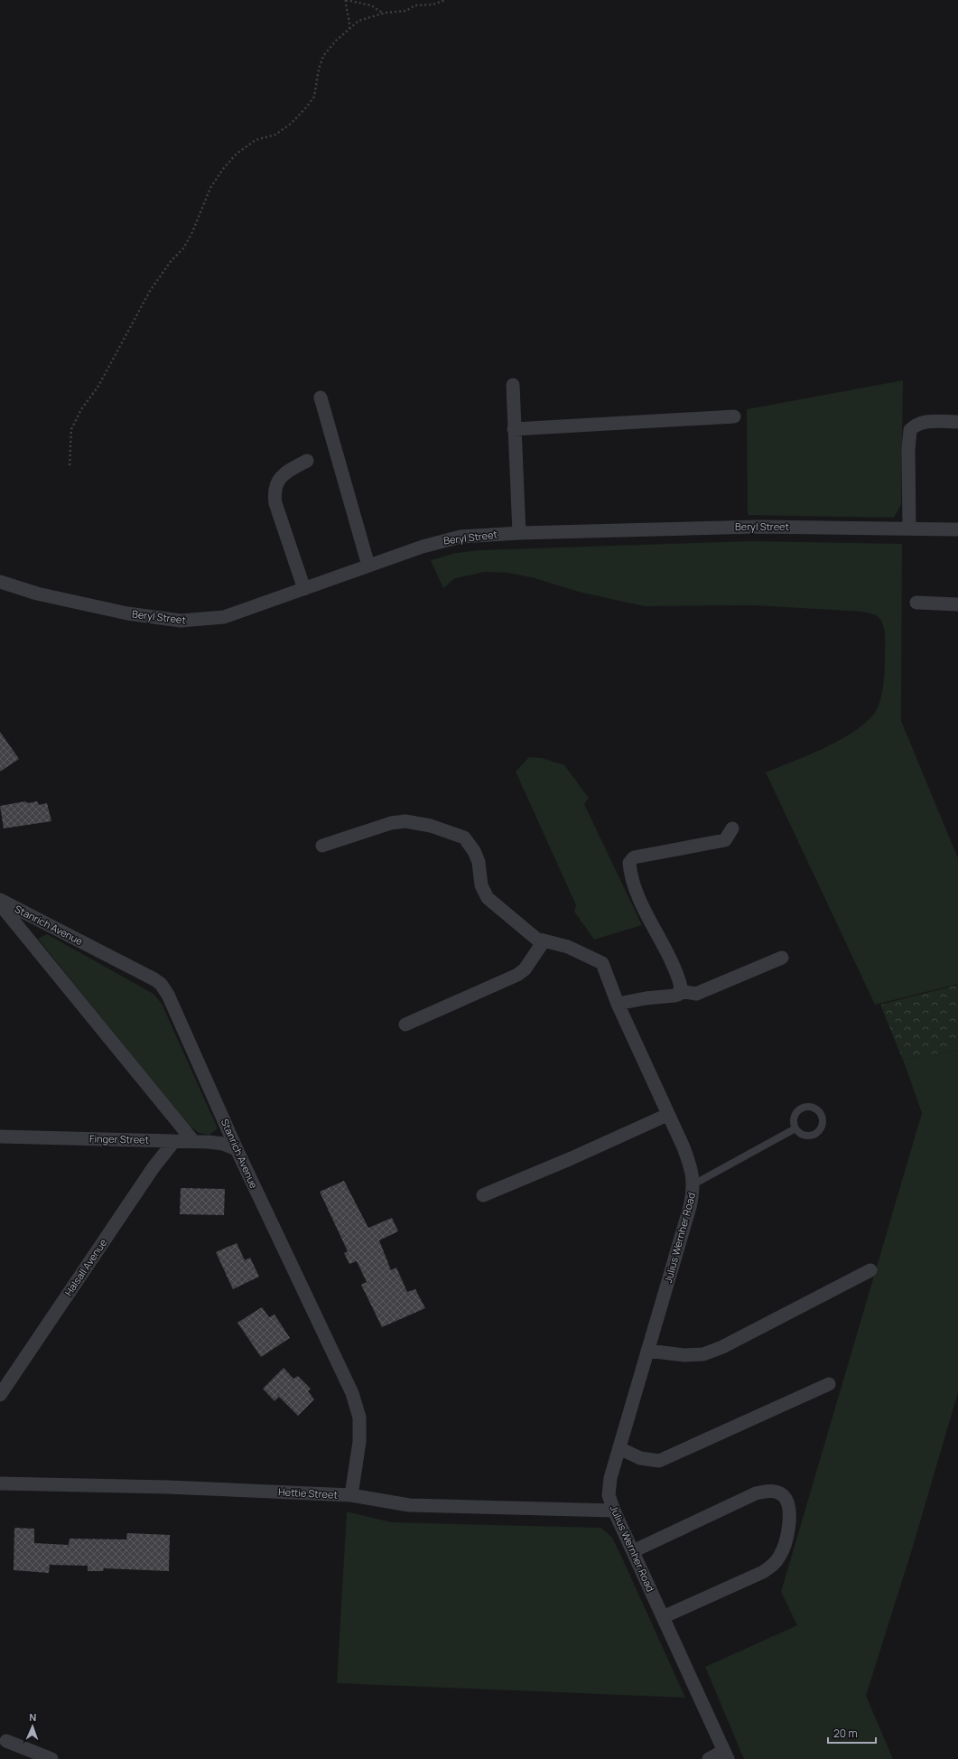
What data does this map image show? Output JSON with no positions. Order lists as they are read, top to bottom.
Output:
{
  "streets": {
    "street": [
      "Beryl Street",
      "Stanrich Avenue",
      "Finger Street",
      "Julius Wernher Road",
      "Halsall Avenue",
      "Hettie Street"
    ]
  },
  "crossings": [
    ["Stanrich Avenue", "Finger Street"],
    ["Stanrich Avenue", "Hettie Street"],
    ["Finger Street", "Halsall Avenue"],
    ["Julius Wernher Road", "Hettie Street"]
  ],
  "scale_bar": "20 m",
  "north": "top"
}
